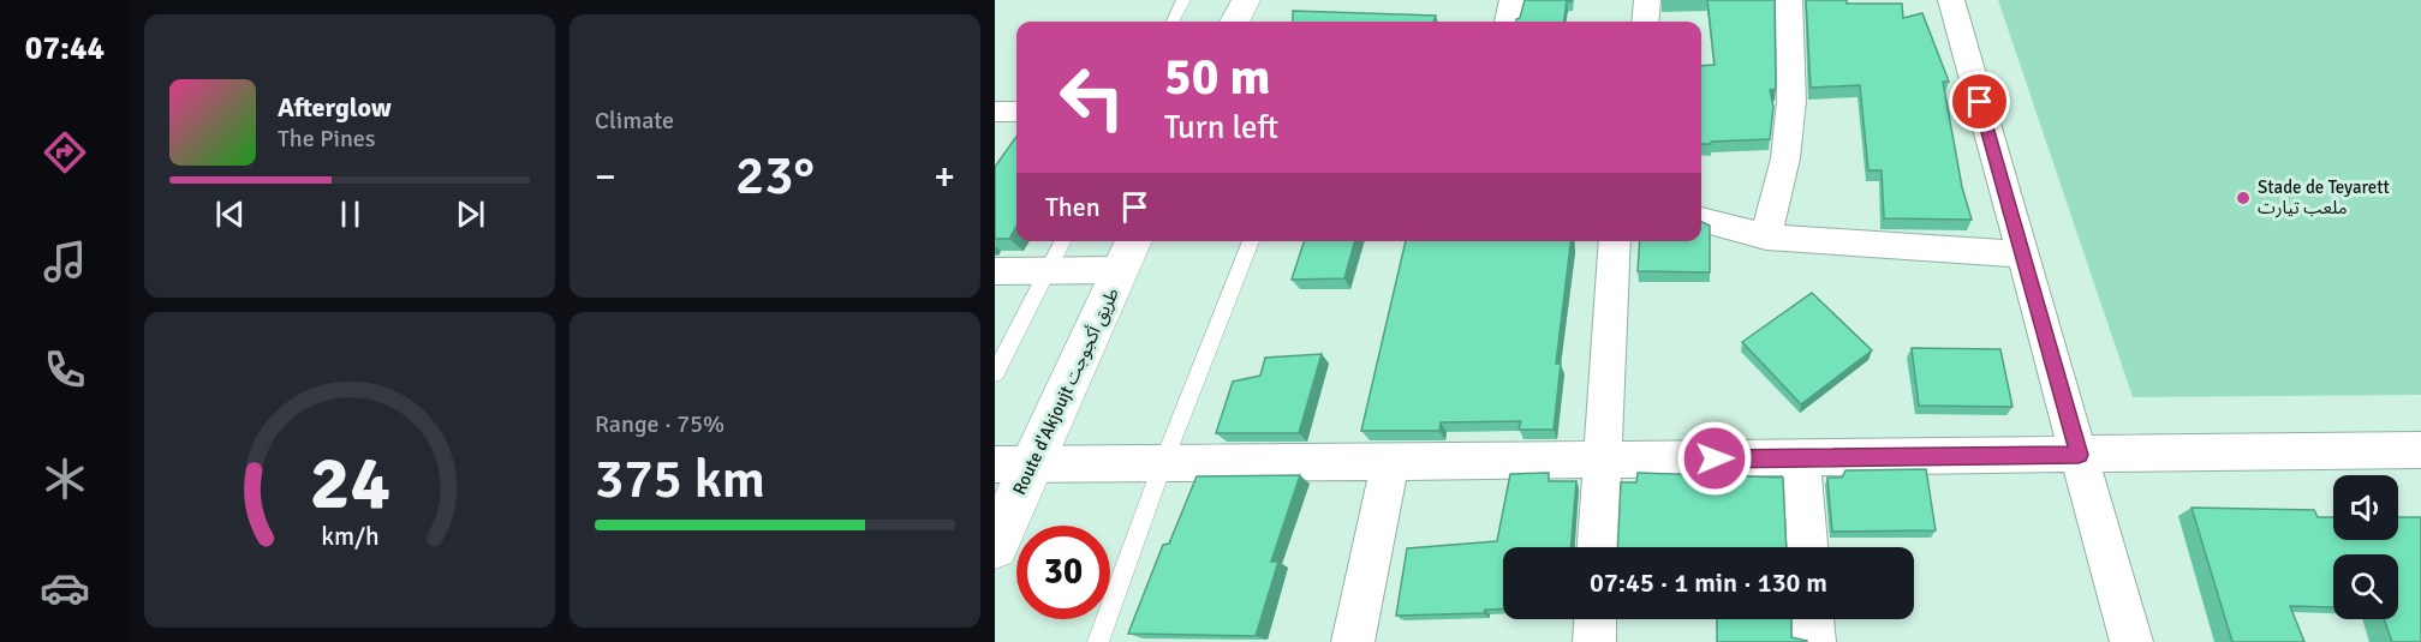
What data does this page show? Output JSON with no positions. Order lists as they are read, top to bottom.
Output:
{
  "streets": {
    "highway": ["Route d'Akjoujt طريق أكجوجت"]
  },
  "places": ["Stade de Teyarett ملعب تيارت"],
  "page": {
    "tabs": "07:44",
    "tile": [
      "Climate",
      ["Range · 75%", "375 km"]
    ],
    "turn": ["50 m", "Turn left"],
    "song": ["Afterglow", "The Pines"],
    "heat": ["−", "23°", "+"],
    "then": "Then",
    "limit": "30",
    "trip": "07:45 · 1 min · 130 m",
    "gauge": ["24", "km/h"]
  }
}
